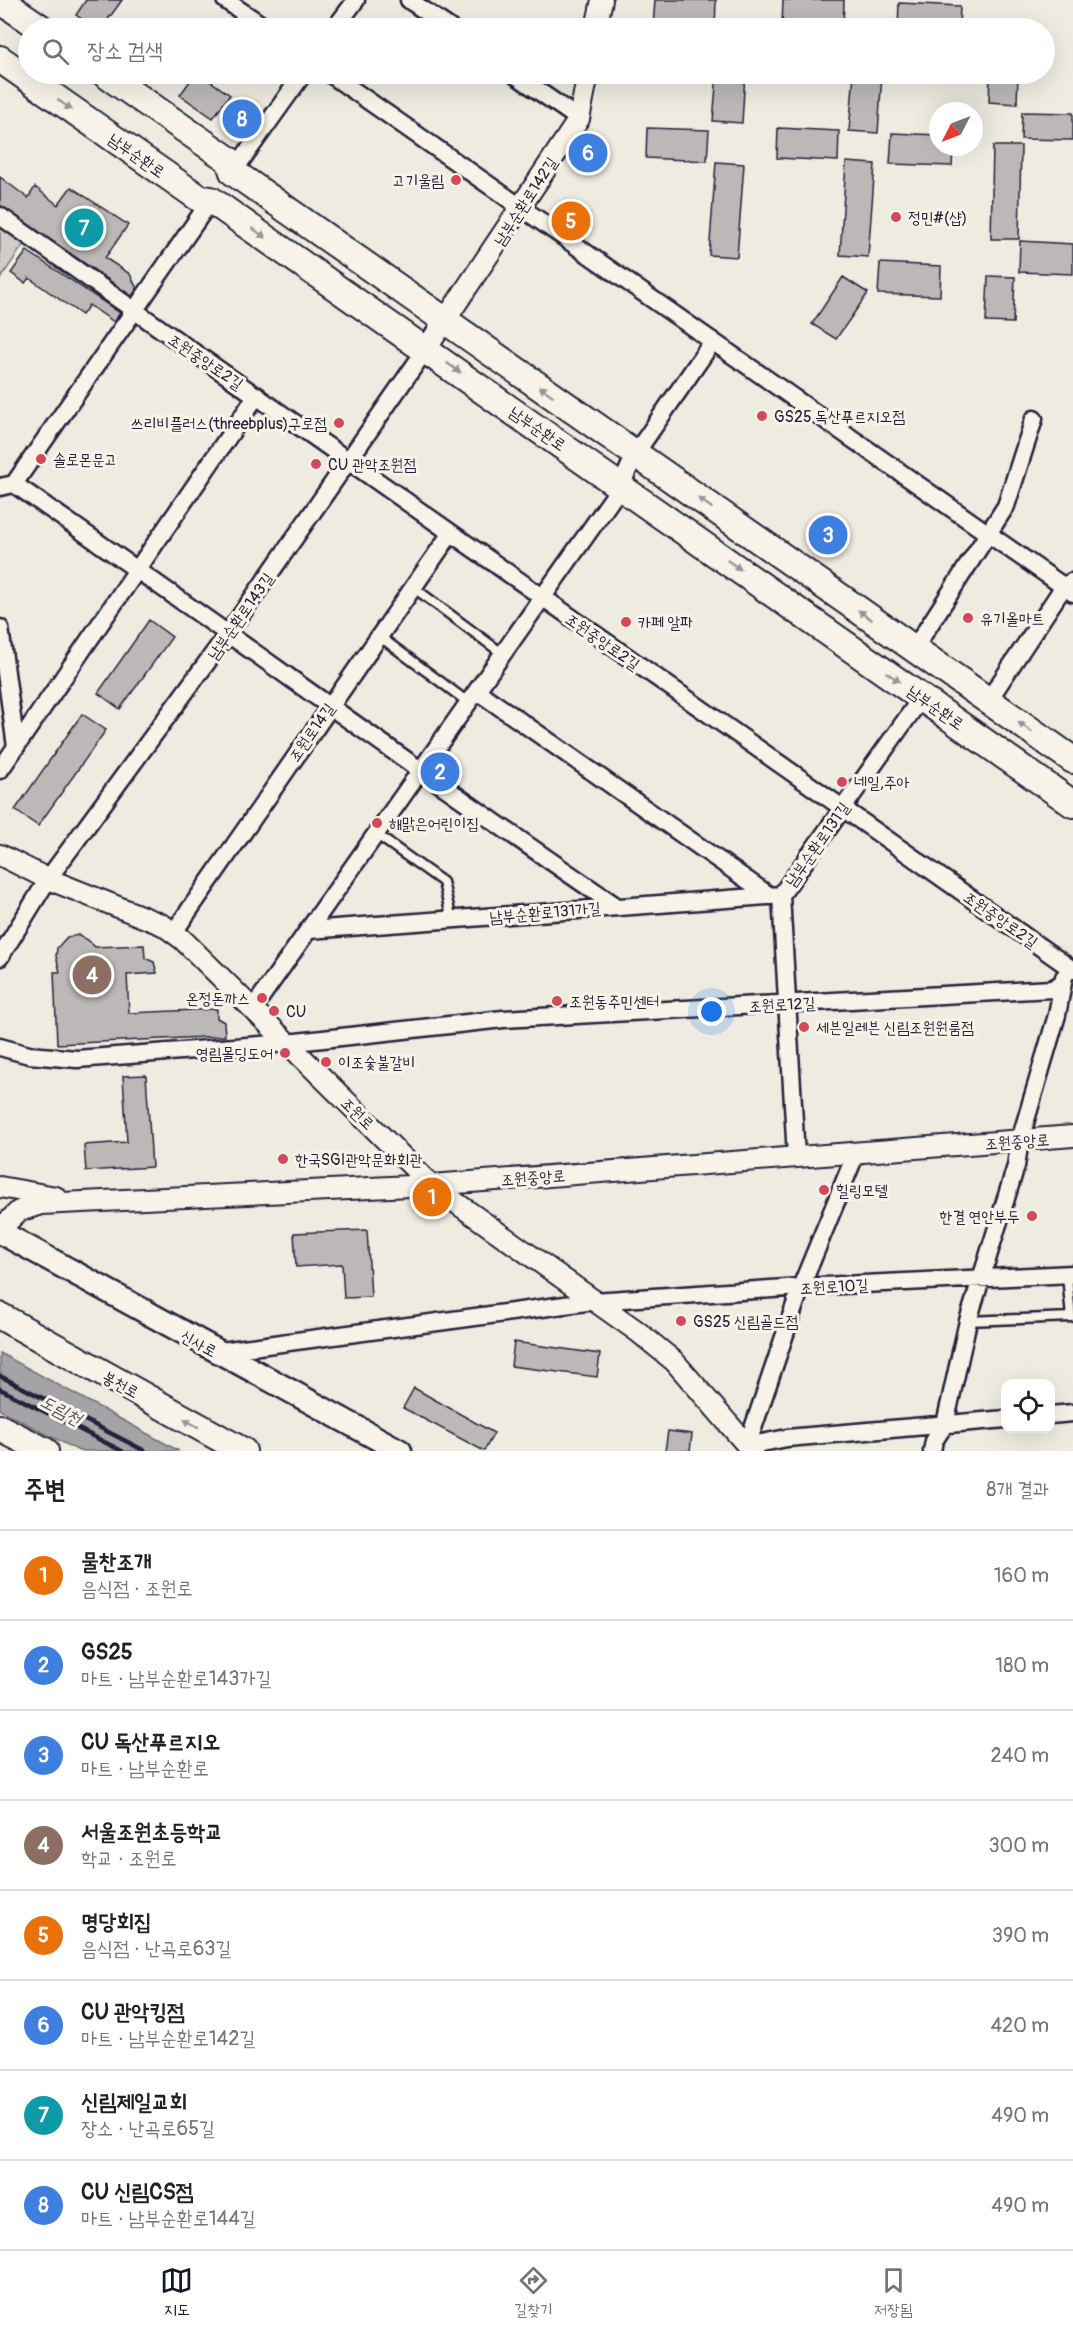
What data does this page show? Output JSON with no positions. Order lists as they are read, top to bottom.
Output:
{
  "streets": {
    "main road": ["남부순환로", "신사로", "봉천로"],
    "street": [
      "남부순환로142길",
      "조원중앙로2길",
      "남부순환로143길",
      "조원로14길",
      "남부순환로131길",
      "남부순환로131가길",
      "조원로12길",
      "조원로",
      "조원중앙로",
      "조원로10길"
    ]
  },
  "crossings": [
    ["남부순환로", "남부순환로142길"],
    ["남부순환로", "남부순환로143길"],
    ["남부순환로", "남부순환로131길"],
    ["남부순환로142길", "남부순환로143길"],
    ["조원중앙로2길", "남부순환로143길"],
    ["조원중앙로2길", "조원로14길"],
    ["조원중앙로2길", "남부순환로131길"],
    ["남부순환로143길", "조원로"],
    ["조원로14길", "조원로"],
    ["남부순환로131길", "남부순환로131가길"],
    ["남부순환로131길", "조원로12길"],
    ["남부순환로131길", "조원중앙로"],
    ["조원로12길", "조원로"],
    ["조원로", "조원중앙로"],
    ["조원로", "조원로10길"],
    ["조원중앙로", "신사로"],
    ["조원로10길", "신사로"]
  ],
  "one_way": ["봉천로"],
  "water": ["도림천"],
  "places": [
    "고기울림",
    "정민#(샵)",
    "GS25 독산푸르지오점",
    "쓰리비플러스(threebplus)구로점",
    "솔로몬문고",
    "CU 관악조원점",
    "유기올마트",
    "카페 알파",
    "네일,주아",
    "해맑은어린이집",
    "온정돈까스",
    "조원동주민센터",
    "CU",
    "세븐일레븐 신림조원원룸점",
    "영림몰딩도어",
    "이조숯불갈비",
    "한국SGI관악문화회관",
    "힐링모텔",
    "한결 연안부두",
    "GS25 신림골드점"
  ],
  "north": "bottom left",
  "page": {
    "search": "장소 검색",
    "pins": [
      "8",
      "6",
      "5",
      "7",
      "3",
      "2",
      "4",
      "1"
    ],
    "heading": ["주변", "8개 결과"],
    "list": [
      {
        "mark": "1",
        "name": "물찬조개",
        "note": "음식점 · 조원로",
        "value": "160 m"
      },
      {
        "mark": "2",
        "name": "GS25",
        "note": "마트 · 남부순환로143가길",
        "value": "180 m"
      },
      {
        "mark": "3",
        "name": "CU 독산푸르지오",
        "note": "마트 · 남부순환로",
        "value": "240 m"
      },
      {
        "mark": "4",
        "name": "서울조원초등학교",
        "note": "학교 · 조원로",
        "value": "300 m"
      },
      {
        "mark": "5",
        "name": "명당회집",
        "note": "음식점 · 난곡로63길",
        "value": "390 m"
      },
      {
        "mark": "6",
        "name": "CU 관악킹점",
        "note": "마트 · 남부순환로142길",
        "value": "420 m"
      },
      {
        "mark": "7",
        "name": "신림제일교회",
        "note": "장소 · 난곡로65길",
        "value": "490 m"
      },
      {
        "mark": "8",
        "name": "CU 신림CS점",
        "note": "마트 · 남부순환로144길",
        "value": "490 m"
      }
    ],
    "nav": ["지도", "길찾기", "저장됨"]
  }
}
